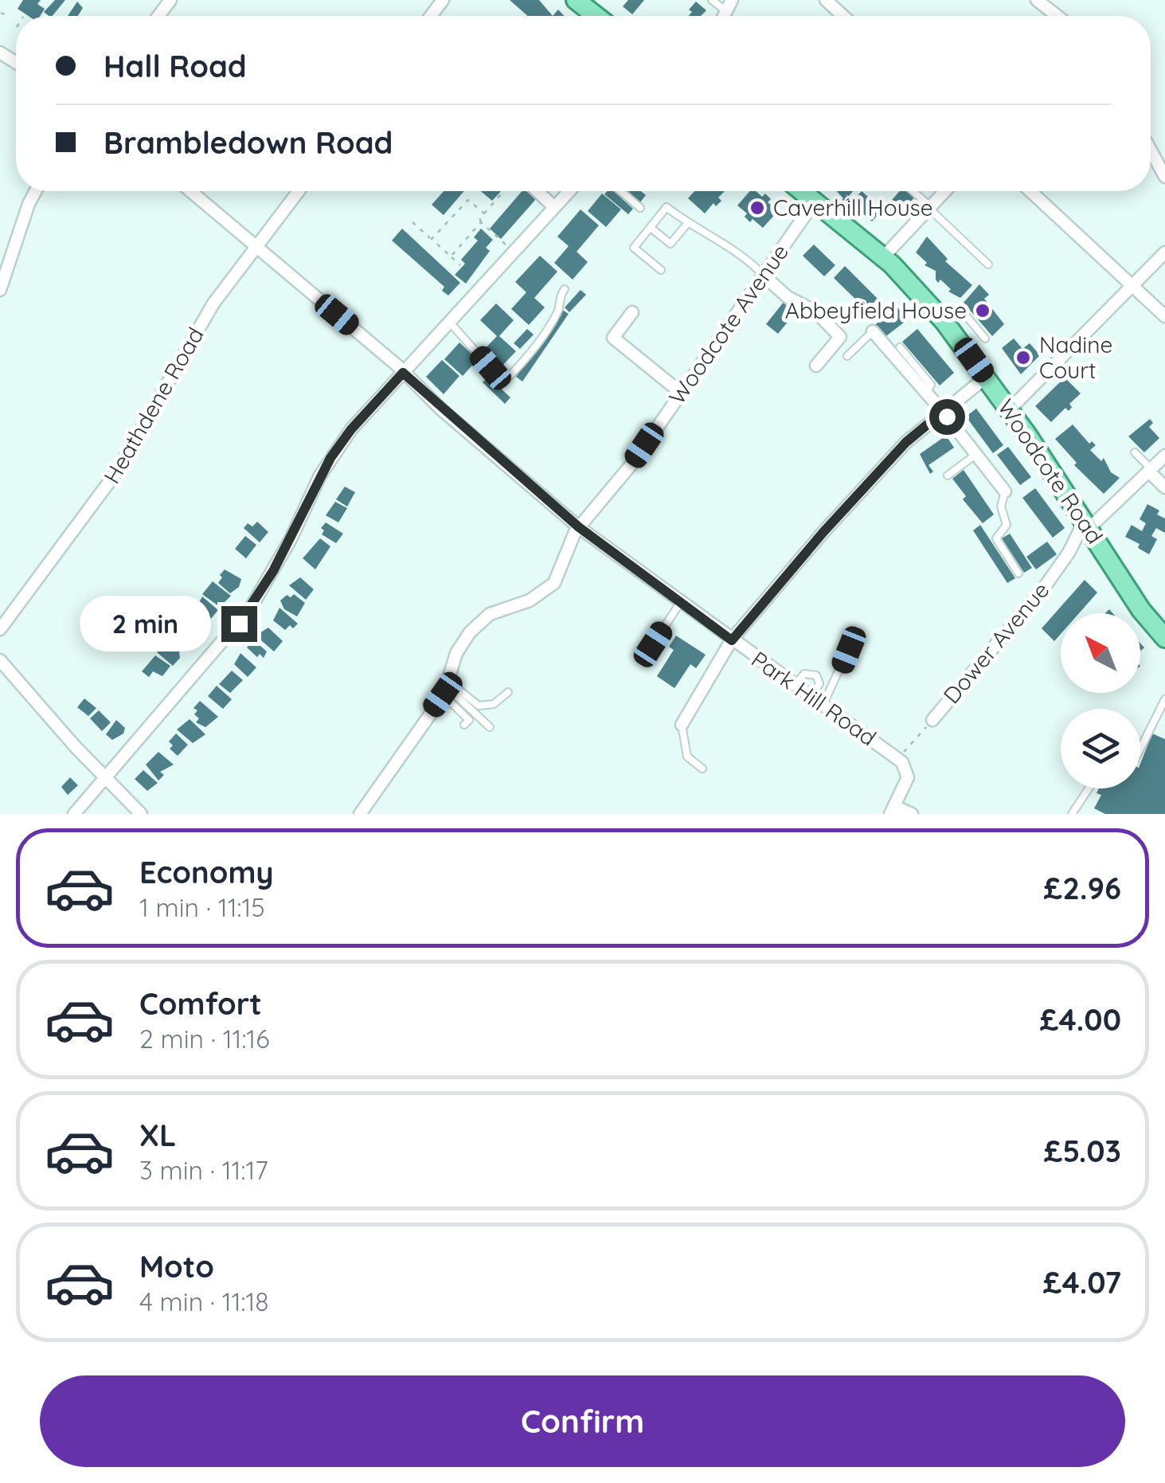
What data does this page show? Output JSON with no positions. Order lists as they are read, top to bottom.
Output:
{
  "streets": {
    "main road": ["Woodcote Road"],
    "street": [
      "Woodcote Avenue",
      "Heathdene Road",
      "Dower Avenue",
      "Park Hill Road"
    ]
  },
  "crossings": [
    ["Woodcote Avenue", "Woodcote Road"],
    ["Woodcote Avenue", "Park Hill Road"],
    ["Heathdene Road", "Park Hill Road"],
    ["Woodcote Road", "Dower Avenue"],
    ["Dower Avenue", "Park Hill Road"]
  ],
  "places": ["Caverhill House", "Abbeyfield House", "Nadine Court"],
  "north": "top left",
  "page": {
    "banner": ["Hall Road", "Brambledown Road"],
    "bubble": "2 min",
    "list": [
      {
        "name": "Economy",
        "note": "1 min · 11:15",
        "value": "£2.96"
      },
      {
        "name": "Comfort",
        "note": "2 min · 11:16",
        "value": "£4.00"
      },
      {
        "name": "XL",
        "note": "3 min · 11:17",
        "value": "£5.03"
      },
      {
        "name": "Moto",
        "note": "4 min · 11:18",
        "value": "£4.07"
      }
    ],
    "buttons": "Confirm"
  }
}
